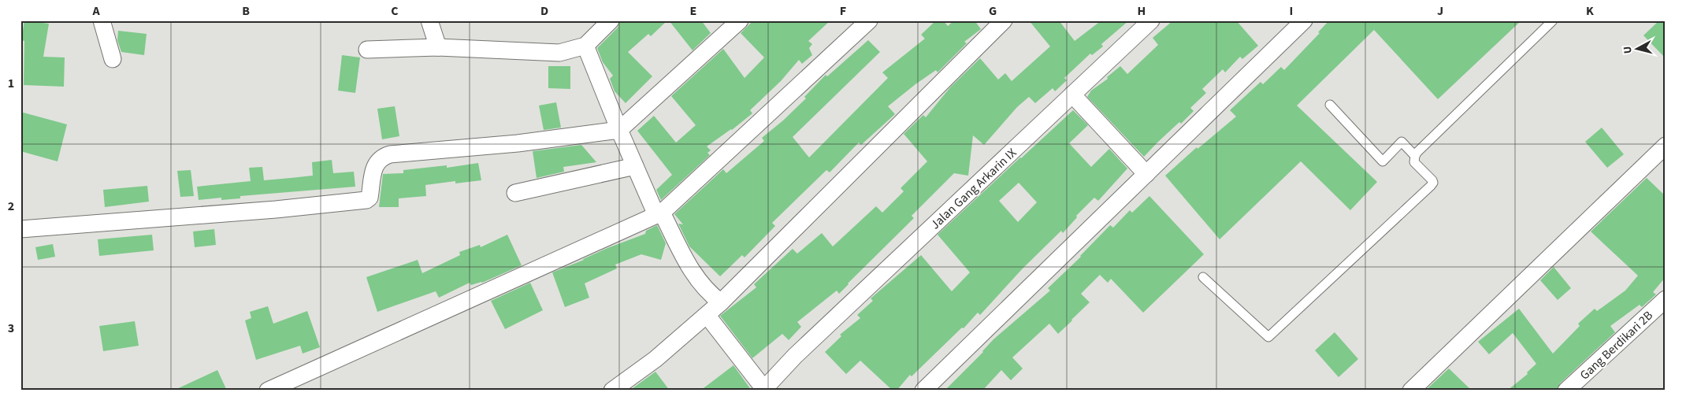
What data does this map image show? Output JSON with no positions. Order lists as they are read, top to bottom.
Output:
{
  "streets": {
    "street": ["Jalan Gang Arkarin IX", "Gang Berdikari 2B"]
  },
  "north": "left",
  "grid": {
    "columns": [
      "A",
      "B",
      "C",
      "D",
      "E",
      "F",
      "G",
      "H",
      "I",
      "J",
      "K"
    ],
    "rows": ["1", "2", "3"]
  }
}
